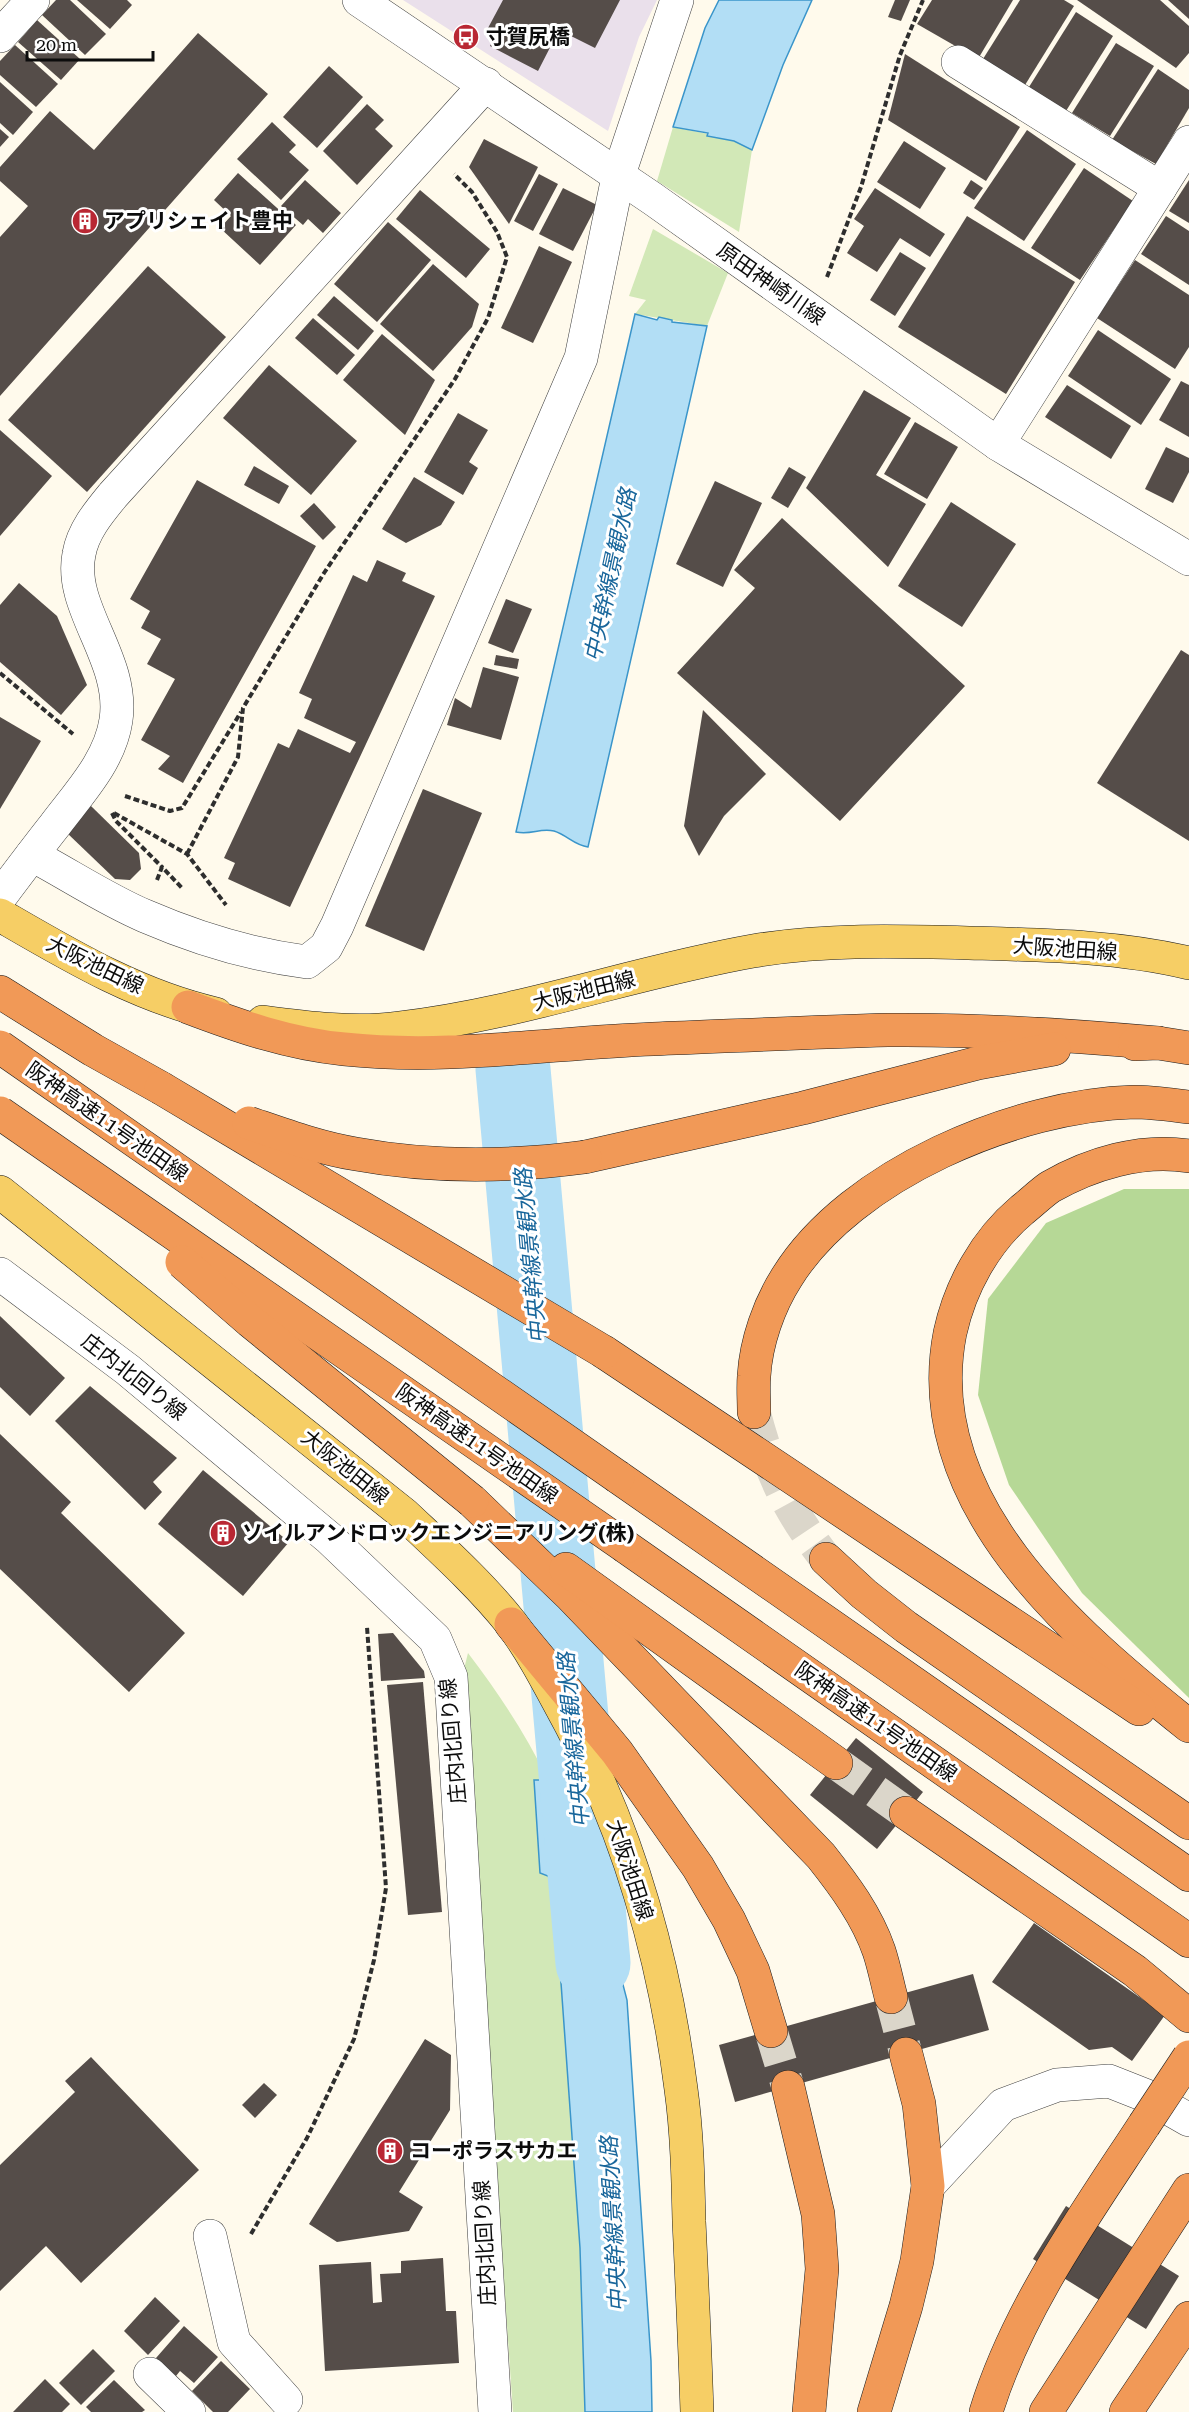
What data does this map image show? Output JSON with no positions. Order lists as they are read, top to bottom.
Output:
{
  "streets": {
    "highway": ["阪神高速11号池田線"],
    "main road": ["大阪池田線"],
    "street": ["原田神崎川線", "庄内北回り線"]
  },
  "water": ["中央幹線景観水路"],
  "places": {
    "bus stop": ["寸賀尻橋"],
    "building": ["アプリシェイト豊中", "ソイルアンドロックエンジニアリング(株)", "コーポラスサカエ"]
  },
  "scale_bar": "20 m"
}
